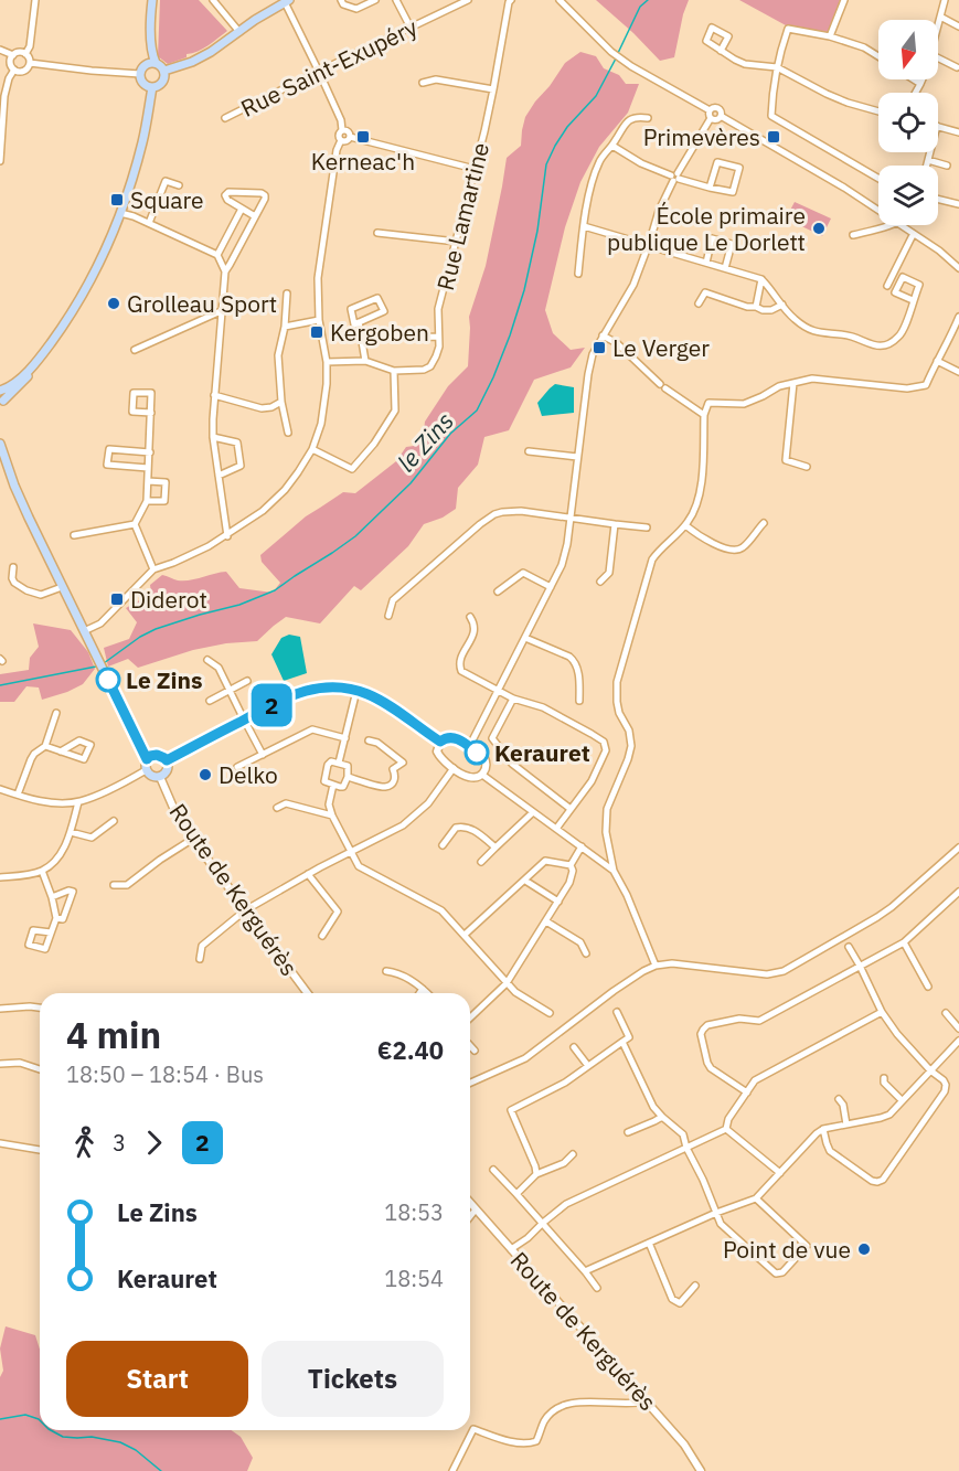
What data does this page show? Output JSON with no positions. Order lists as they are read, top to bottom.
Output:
{
  "streets": {
    "street": ["Rue Saint-Exupéry", "Rue Lamartine", "Route de Kerguérès"]
  },
  "water": ["le Zins"],
  "places": {
    "transit": [
      "Kerneac'h",
      "Primevères",
      "Square",
      "Kergoben",
      "Le Verger",
      "Diderot"
    ],
    "other": [
      "École primaire publique Le Dorlett",
      "Grolleau Sport",
      "Le Zins",
      "Kerauret",
      "Delko",
      "Point de vue"
    ]
  },
  "lines": ["bus line 2"],
  "north": "bottom",
  "page": {
    "on_map": "2",
    "heading": ["4 min", "18:50 – 18:54 · Bus", "€2.40"],
    "legs": ["3", "2"],
    "list": [
      {
        "name": "Le Zins",
        "value": "18:53"
      },
      {
        "name": "Kerauret",
        "value": "18:54"
      }
    ],
    "buttons": ["Start", "Tickets"]
  }
}
